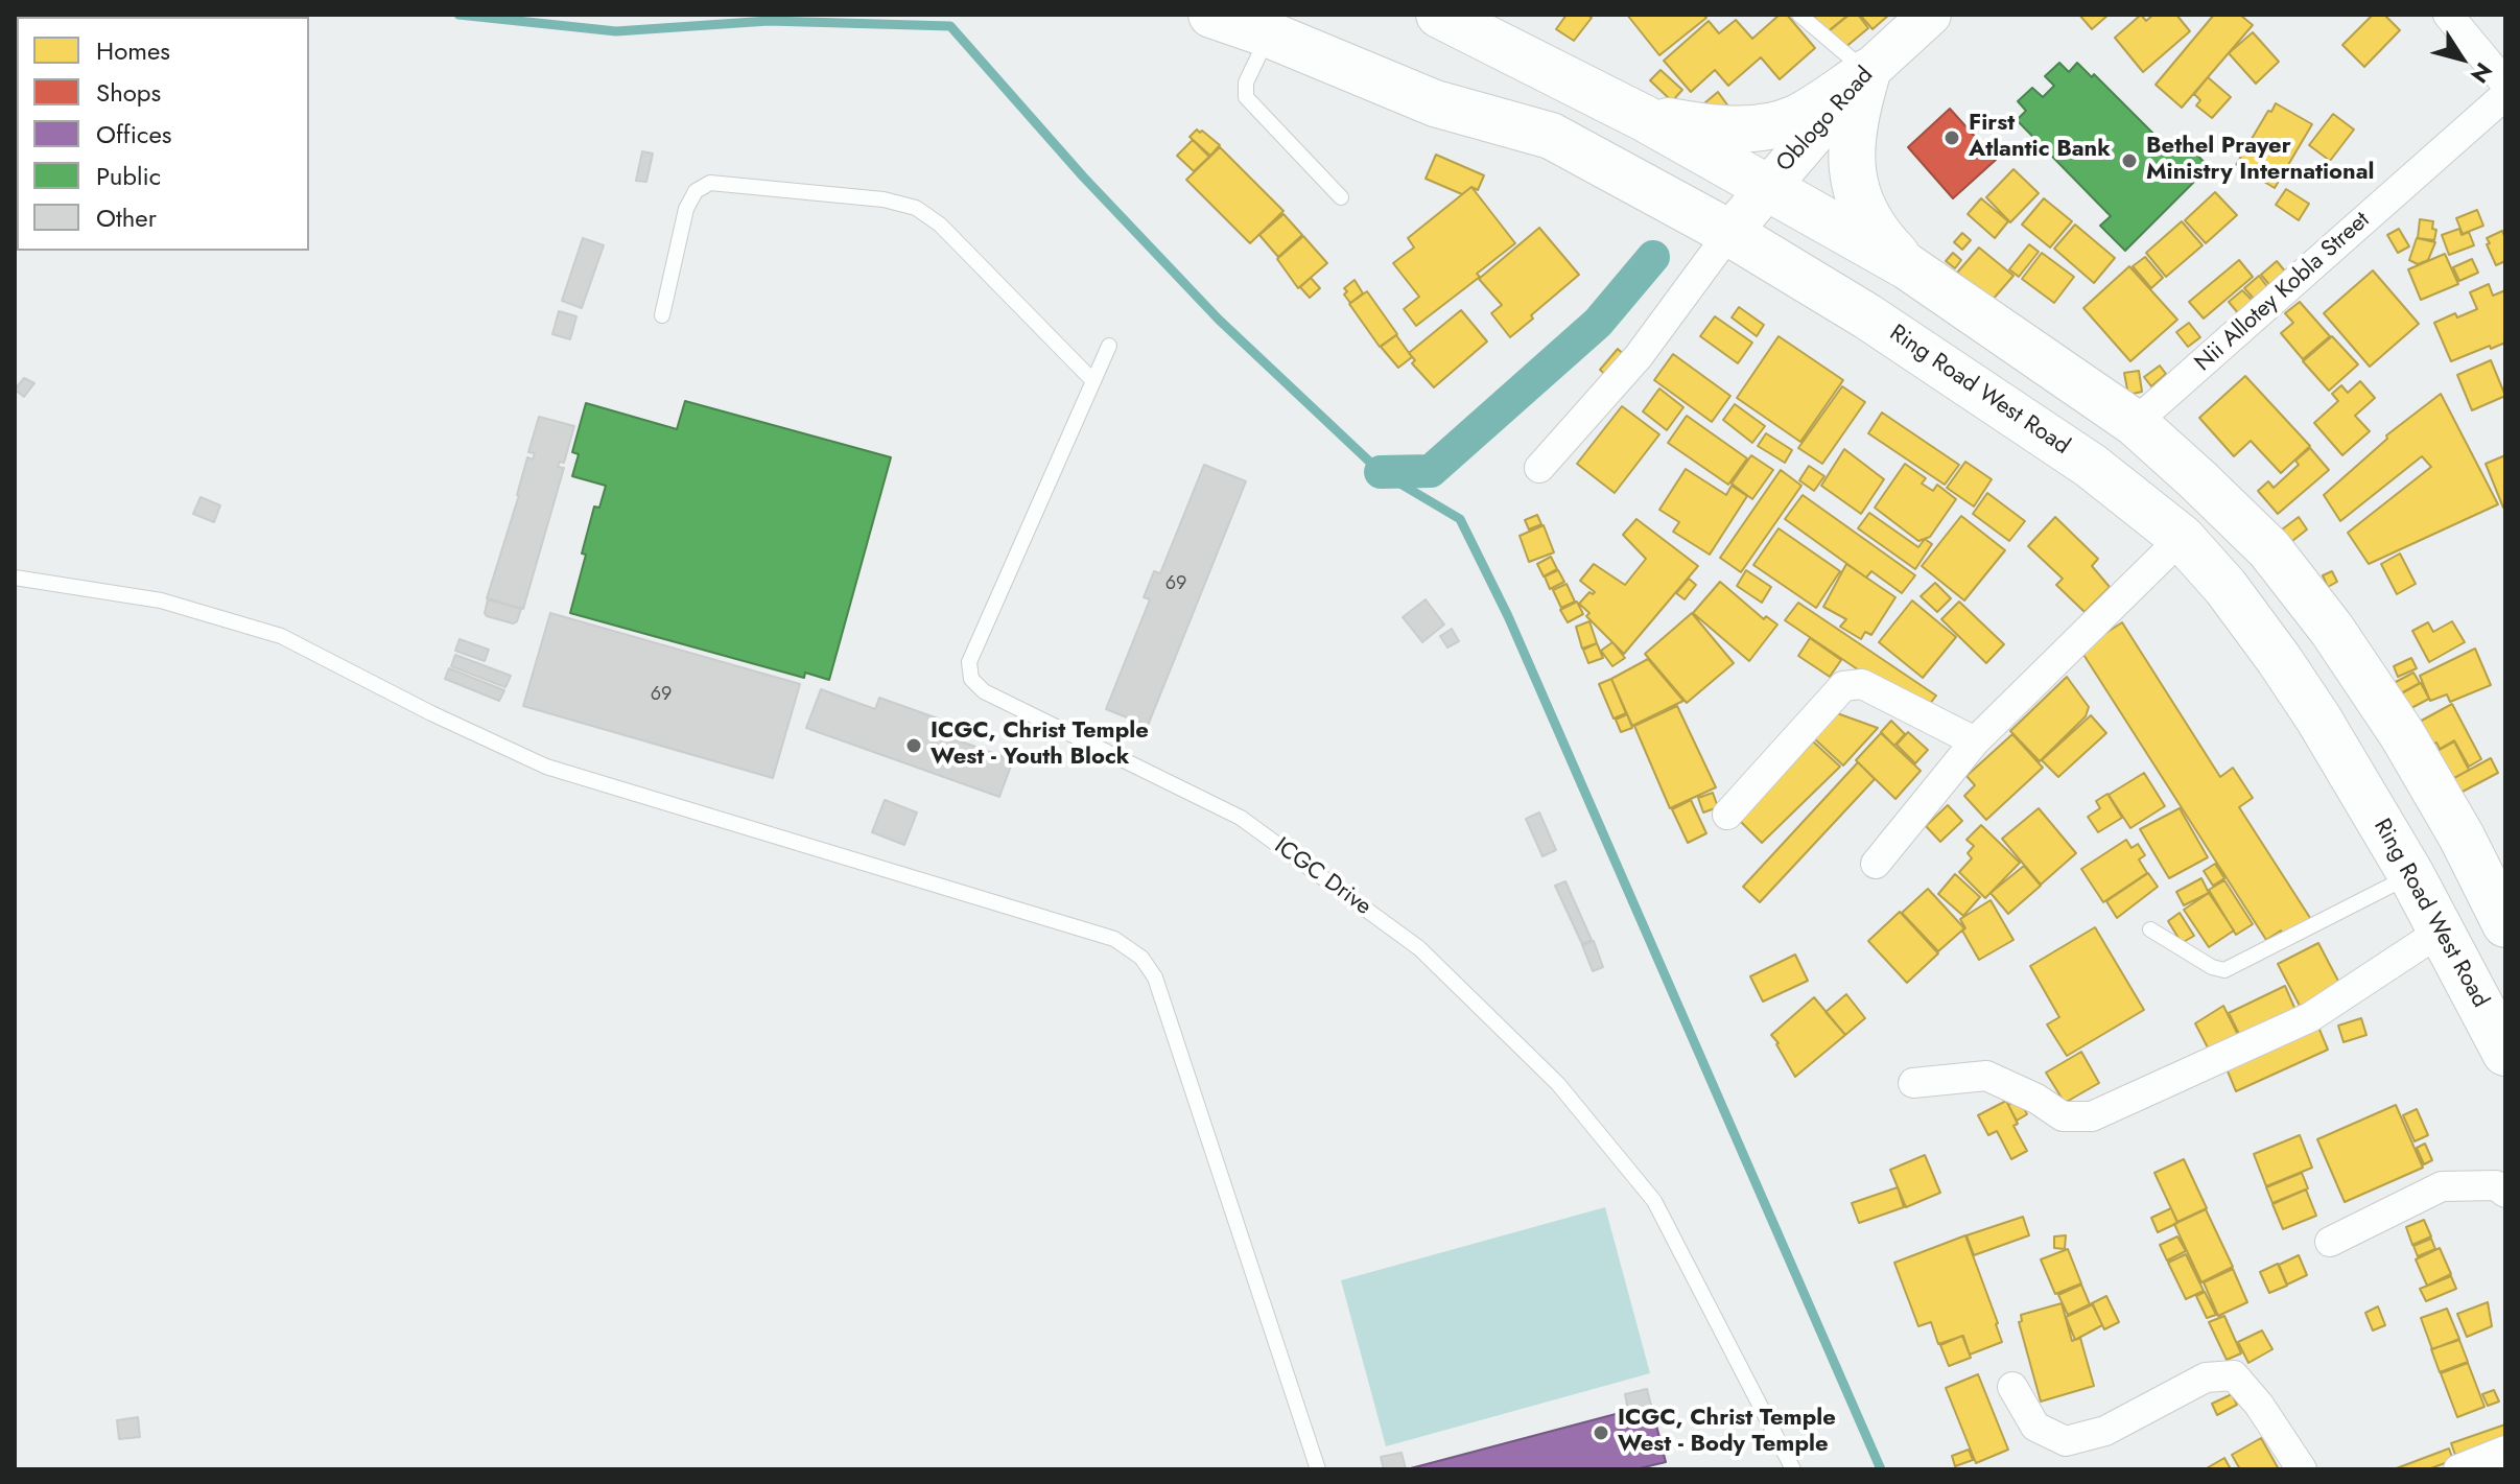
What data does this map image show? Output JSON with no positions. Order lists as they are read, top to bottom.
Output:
{
  "streets": {
    "main road": ["Oblogo Road", "Ring Road West Road"],
    "street": ["Nii Allotey Kobla Street"],
    "lane": ["ICGC Drive"]
  },
  "crossings": [
    ["Oblogo Road", "Ring Road West Road"]
  ],
  "places": [
    "First Atlantic Bank",
    "Bethel Prayer Ministry International",
    "ICGC, Christ Temple West - Youth Block",
    "ICGC, Christ Temple West - Body Temple"
  ],
  "house_numbers": ["69", "69"],
  "legend": [
    "Homes",
    "Shops",
    "Offices",
    "Public",
    "Other"
  ],
  "north": "bottom right"
}
